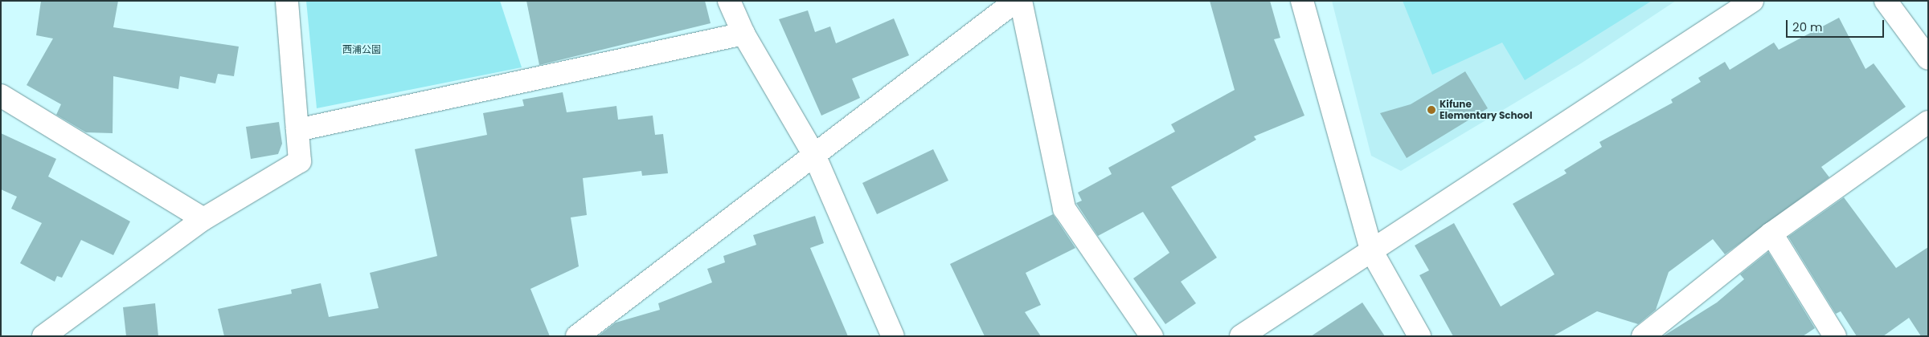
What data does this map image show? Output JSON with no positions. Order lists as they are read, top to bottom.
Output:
{
  "parks": ["西浦公園"],
  "places": ["Kifune Elementary School"],
  "scale_bar": "20 m"
}
